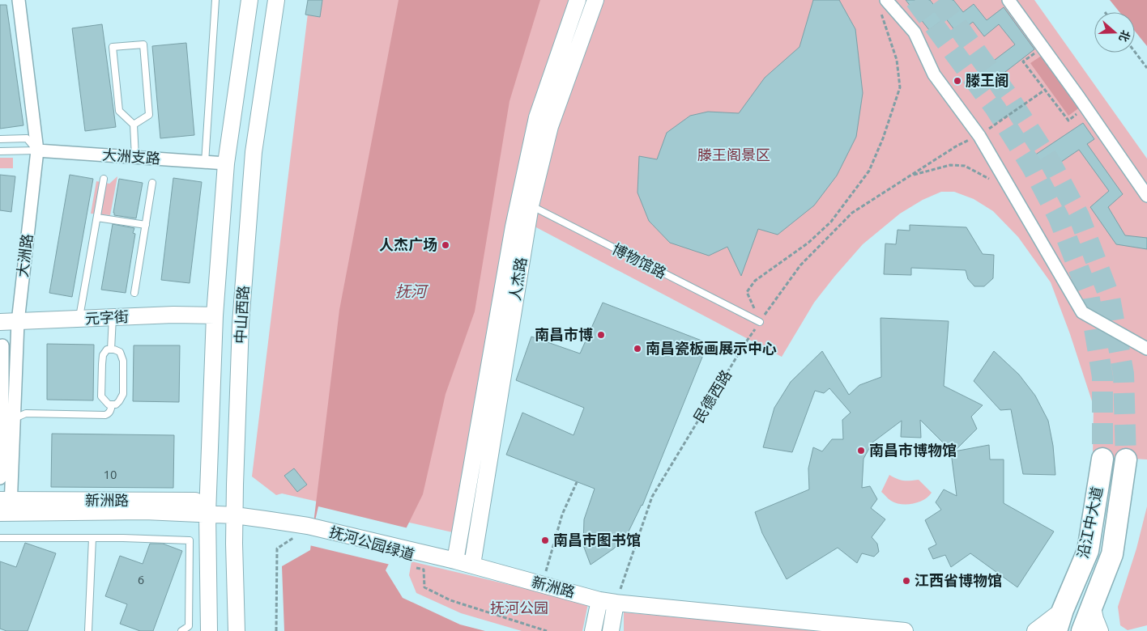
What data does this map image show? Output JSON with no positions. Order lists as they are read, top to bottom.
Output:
{
  "streets": {
    "highway": ["沿江中大道"],
    "main road": [
      "人杰路",
      "中山西路",
      "元字街",
      "新洲路"
    ],
    "street": ["大洲支路", "大洲路"],
    "lane": ["博物馆路"],
    "path": ["民德西路", "抚河公园绿道"]
  },
  "crossings": [
    ["大洲支路", "大洲路"],
    ["大洲支路", "中山西路"],
    ["大洲路", "元字街"],
    ["大洲路", "新洲路"],
    ["博物馆路", "人杰路"],
    ["博物馆路", "民德西路"],
    ["人杰路", "新洲路"],
    ["中山西路", "元字街"],
    ["中山西路", "新洲路"],
    ["民德西路", "新洲路"]
  ],
  "water": ["抚河"],
  "parks": ["滕王阁景区", "抚河公园"],
  "places": [
    "滕王阁",
    "人杰广场",
    "南昌市博",
    "南昌瓷板画展示中心",
    "南昌市博物馆",
    "南昌市图书馆",
    "江西省博物馆"
  ],
  "house_numbers": ["10", "6"],
  "north": "right"
}
